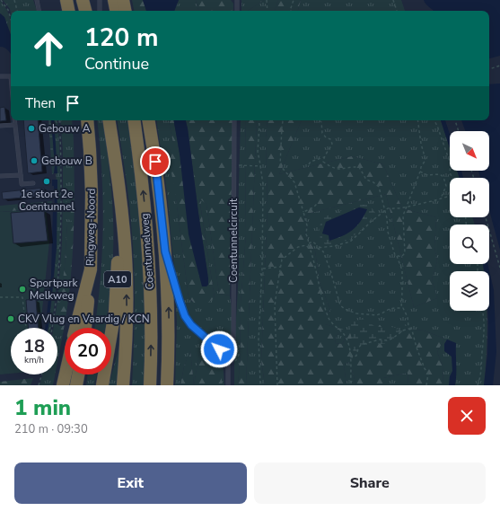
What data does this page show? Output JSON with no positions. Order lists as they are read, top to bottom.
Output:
{
  "streets": {
    "highway": ["Ringweg-Noord", "Coentunnelweg", "A10"],
    "lane": ["Coentunnelcircuit"]
  },
  "places": [
    "Gebouw A",
    "Gebouw B",
    "1e stort 2e Coentunnel",
    "Sportpark Melkweg",
    "CKV Vlug en Vaardig / KCN"
  ],
  "north": "bottom right",
  "page": {
    "turn": ["120 m", "Continue"],
    "then": "Then",
    "speed": "18 km/h",
    "limit": "20",
    "heading": ["1 min", "210 m · 09:30"],
    "buttons": ["Exit", "Share"]
  }
}
